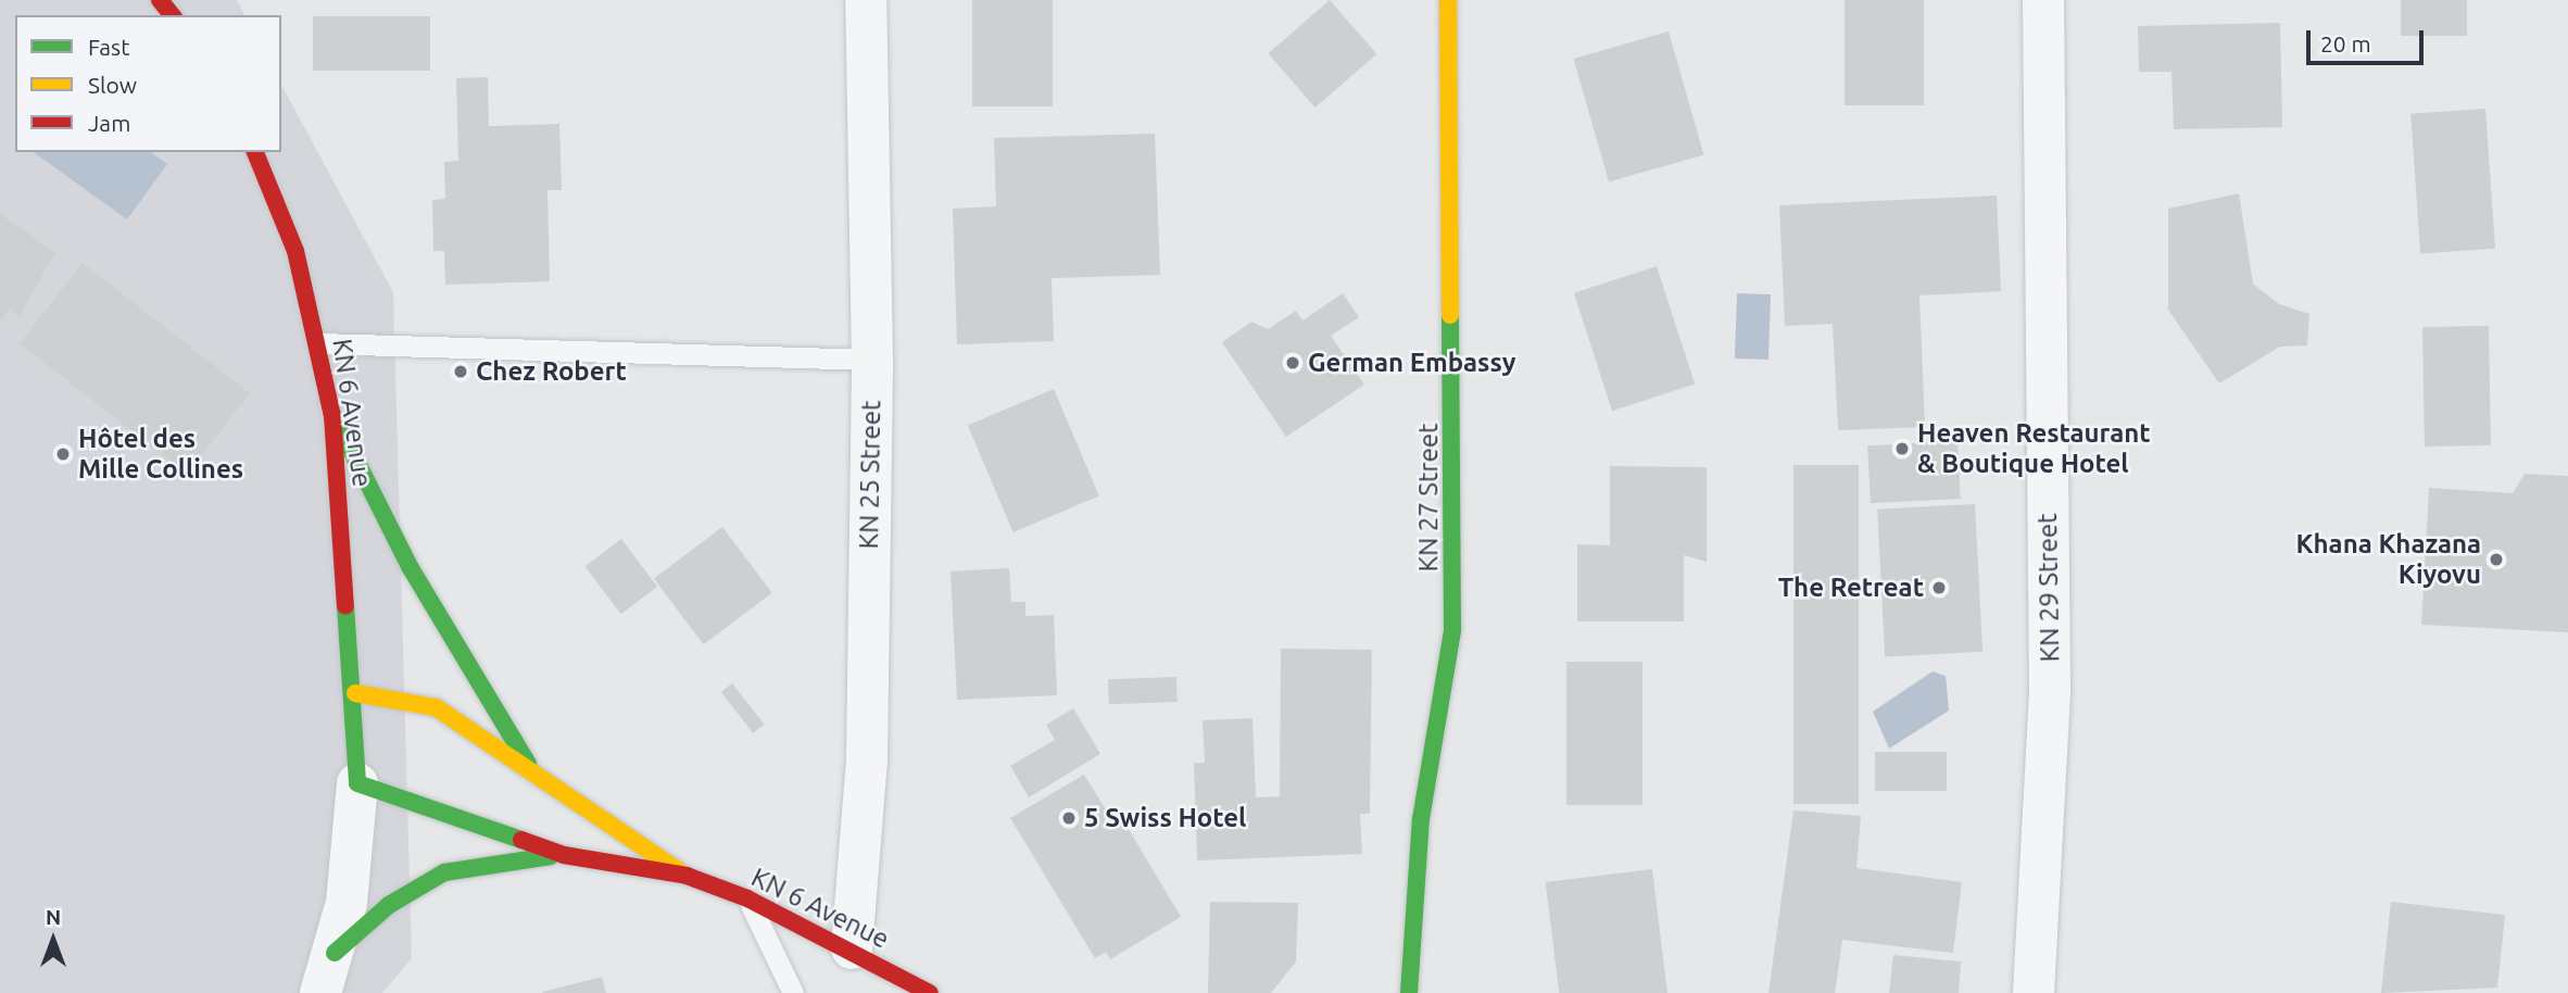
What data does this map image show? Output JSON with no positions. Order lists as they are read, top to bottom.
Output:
{
  "streets": {
    "main road": ["KN 6 Avenue", "KN 27 Street"],
    "street": ["KN 25 Street", "KN 29 Street"]
  },
  "crossings": [
    ["KN 6 Avenue", "KN 25 Street"]
  ],
  "places": [
    "German Embassy",
    "Chez Robert",
    "Heaven Restaurant & Boutique Hotel",
    "Hôtel des Mille Collines",
    "Khana Khazana Kiyovu",
    "The Retreat",
    "5 Swiss Hotel"
  ],
  "legend": ["Fast", "Slow", "Jam"],
  "scale_bar": "20 m",
  "north": "top"
}
